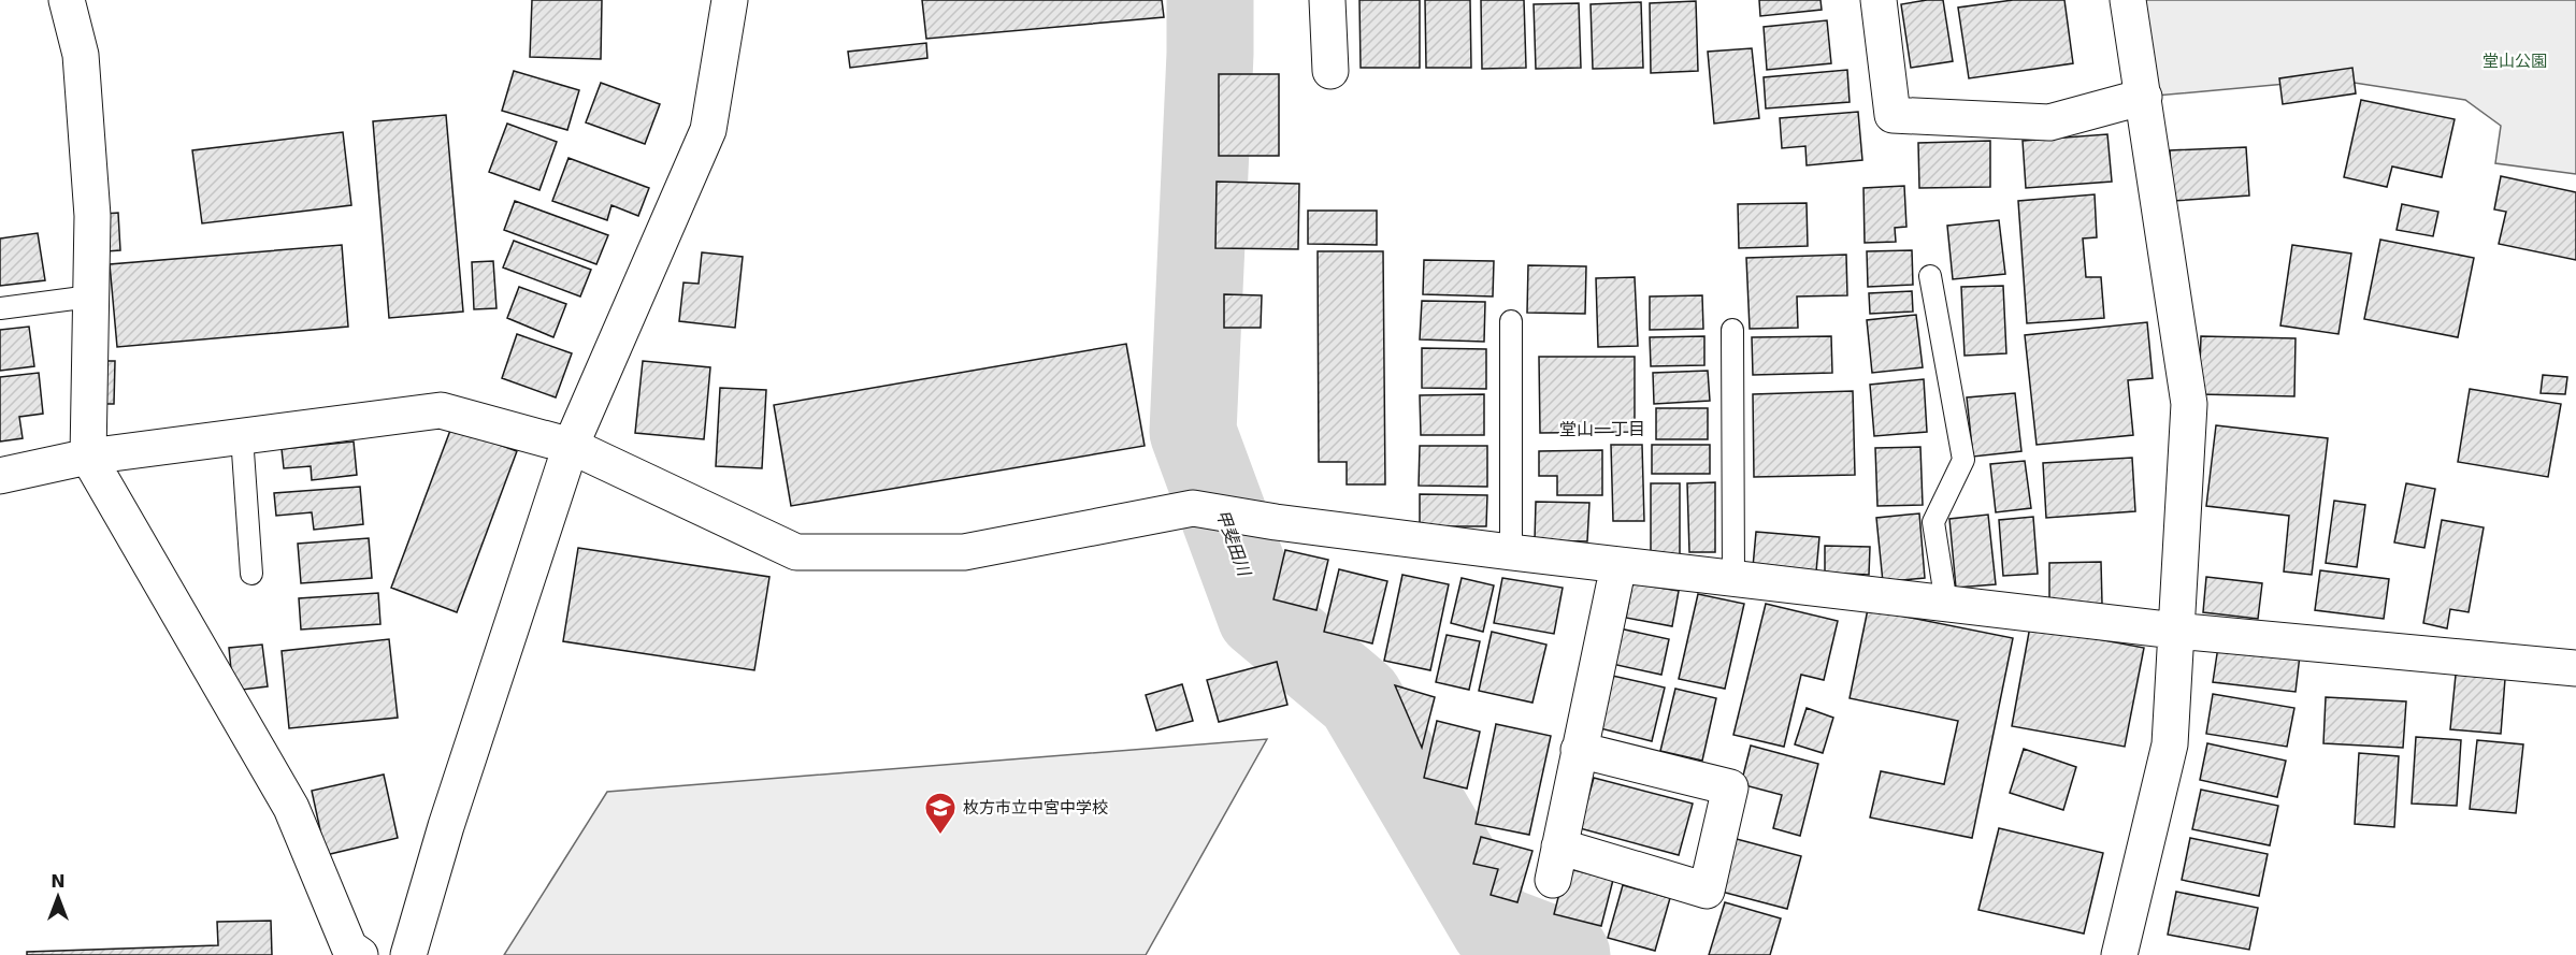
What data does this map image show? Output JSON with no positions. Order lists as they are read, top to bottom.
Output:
{
  "districts": ["堂山一丁目"],
  "water": ["甲斐田川"],
  "parks": ["堂山公園"],
  "places": {
    "school or university": ["枚方市立中宮中学校"]
  },
  "north": "top"
}
